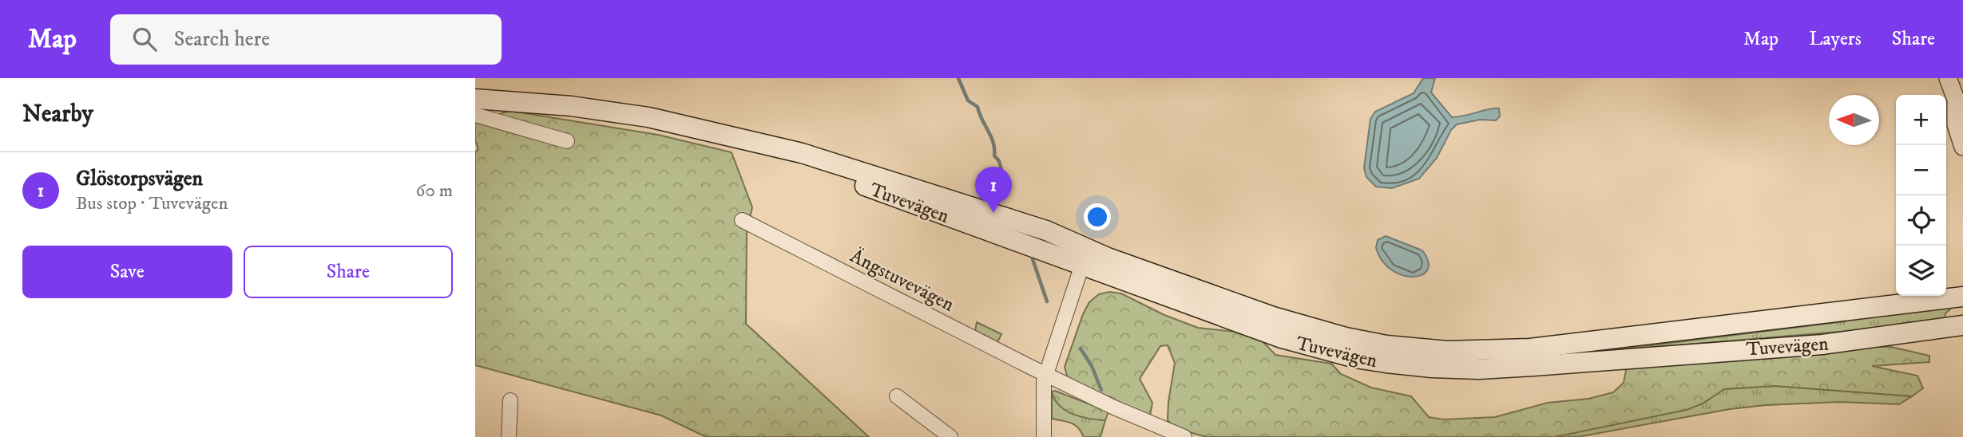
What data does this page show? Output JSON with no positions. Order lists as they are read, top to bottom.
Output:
{
  "streets": {
    "main road": ["Tuvevägen"],
    "street": ["Ängstuvevägen"]
  },
  "north": "left",
  "page": {
    "header": "Map",
    "search": "Search here",
    "nav": ["Map", "Layers", "Share"],
    "heading": "Nearby",
    "map_buttons": ["+", "−"],
    "list": [
      {
        "mark": "1",
        "name": "Glöstorpsvägen",
        "note": "Bus stop · Tuvevägen",
        "value": "60 m"
      }
    ],
    "pins": "1",
    "buttons": ["Save", "Share"]
  }
}
